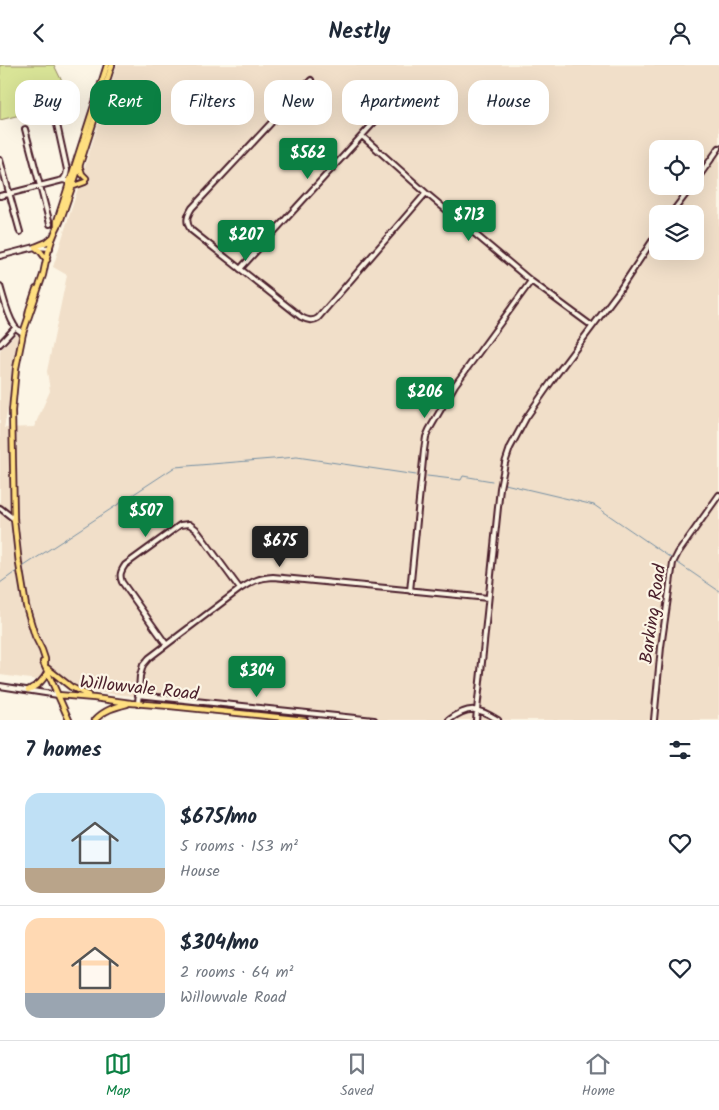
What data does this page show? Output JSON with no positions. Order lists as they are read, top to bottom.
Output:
{
  "streets": {
    "main road": ["Willowvale Road"],
    "street": ["Barking Road"]
  },
  "page": {
    "header": "Nestly",
    "chip": [
      "Buy",
      "Rent",
      "Filters",
      "New",
      "Apartment",
      "House"
    ],
    "price": [
      "$562",
      "$713",
      "$207",
      "$206",
      "$507",
      "$675",
      "$304"
    ],
    "heading": "7 homes",
    "list": [
      {
        "name": "$675/mo",
        "note": "5 rooms · 153 m² · House"
      },
      {
        "name": "$304/mo",
        "note": "2 rooms · 64 m² · Willowvale Road"
      }
    ],
    "tabs": ["Map", "Saved", "Home"]
  }
}
